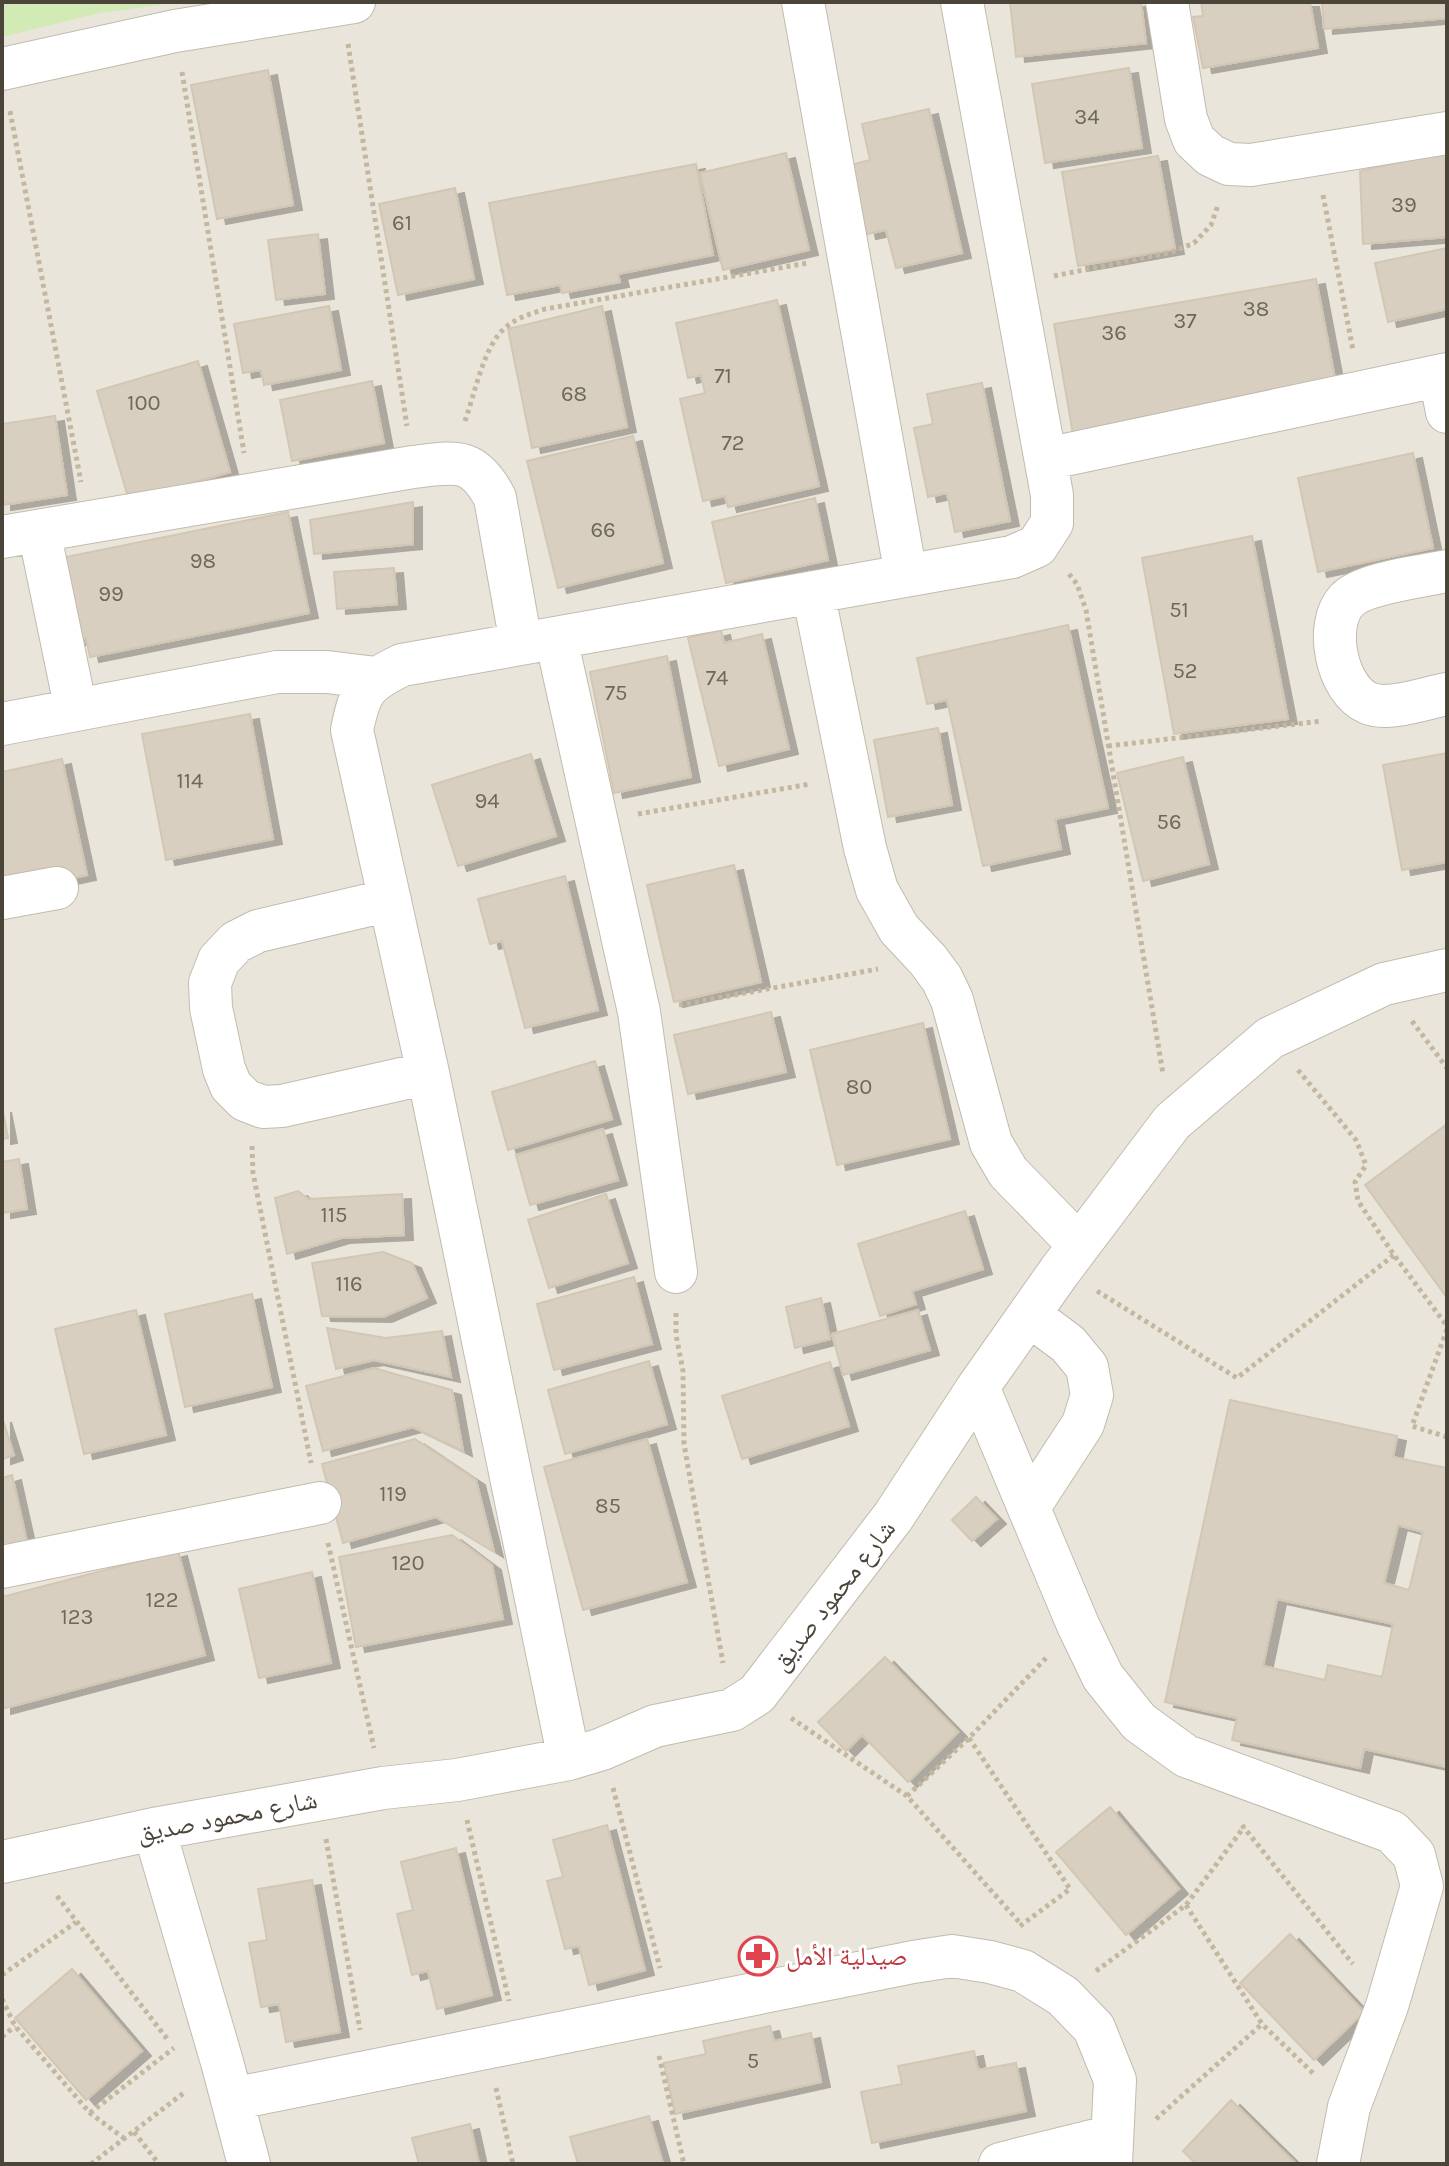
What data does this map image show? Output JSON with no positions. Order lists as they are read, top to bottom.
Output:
{
  "streets": {
    "street": ["شارع محمود صديق"]
  },
  "places": {
    "pharmacy": ["صيدلية الأمل"]
  },
  "house_numbers": [
    "34",
    "39",
    "61",
    "38",
    "37",
    "36",
    "71",
    "68",
    "100",
    "72",
    "66",
    "98",
    "99",
    "51",
    "52",
    "74",
    "75",
    "114",
    "94",
    "56",
    "80",
    "115",
    "116",
    "119",
    "85",
    "120",
    "122",
    "123",
    "5"
  ]
}
